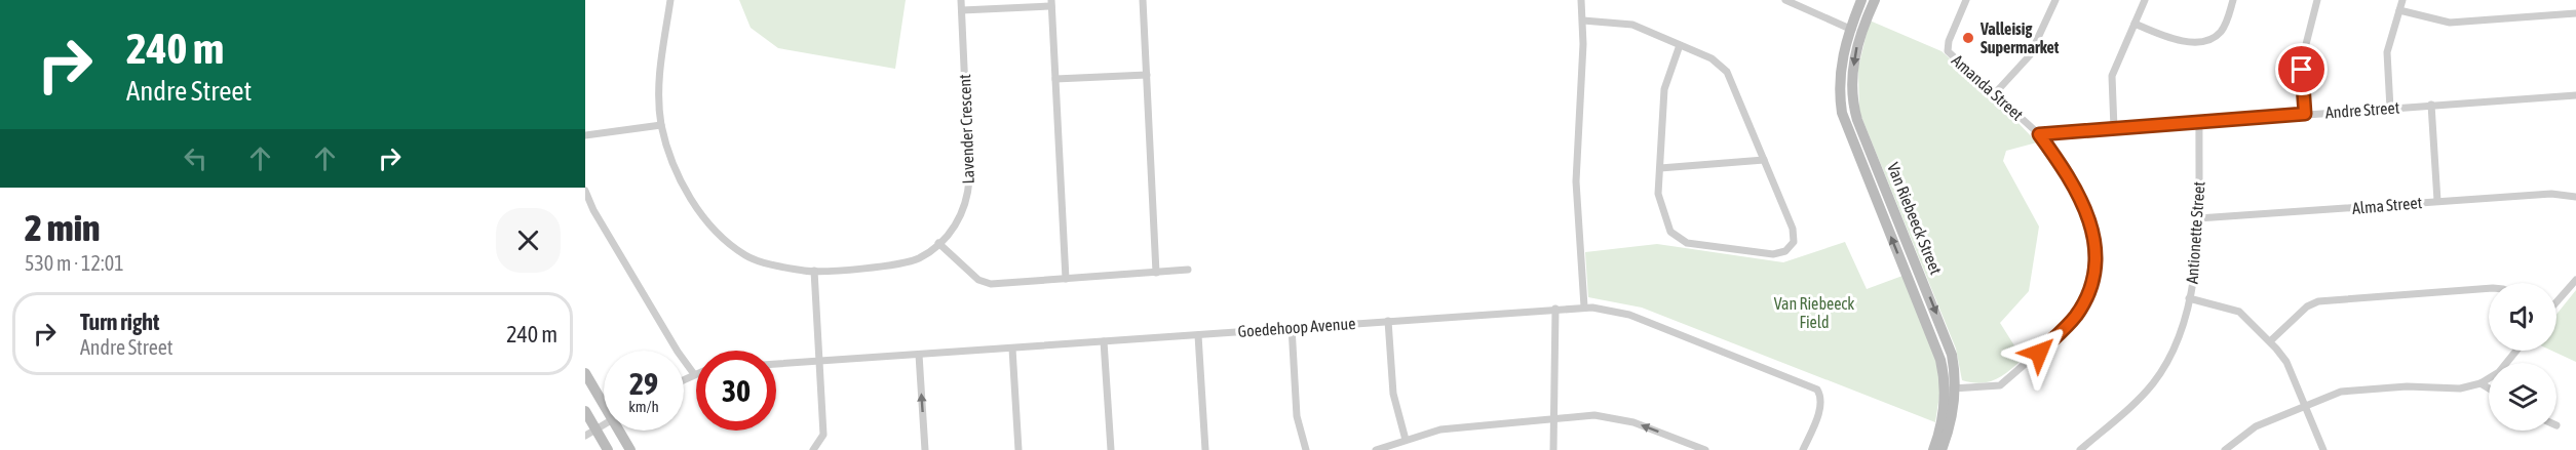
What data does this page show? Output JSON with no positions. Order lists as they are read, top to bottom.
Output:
{
  "streets": {
    "street": [
      "Amanda Street",
      "Andre Street",
      "Lavender Crescent",
      "Alma Street",
      "Van Riebeeck Street",
      "Antionette Street",
      "Goedehoop Avenue"
    ]
  },
  "crossings": [
    ["Amanda Street", "Andre Street"],
    ["Amanda Street", "Van Riebeeck Street"],
    ["Andre Street", "Antionette Street"],
    ["Alma Street", "Antionette Street"]
  ],
  "parks": ["Van Riebeeck Field"],
  "places": ["Valleisig Supermarket"],
  "page": {
    "turn": ["240 m", "Andre Street"],
    "heading": ["2 min", "530 m · 12:01"],
    "list": [
      {
        "name": "Turn right",
        "note": "Andre Street",
        "value": "240 m"
      }
    ],
    "speed": "29 km/h",
    "limit": "30"
  }
}
